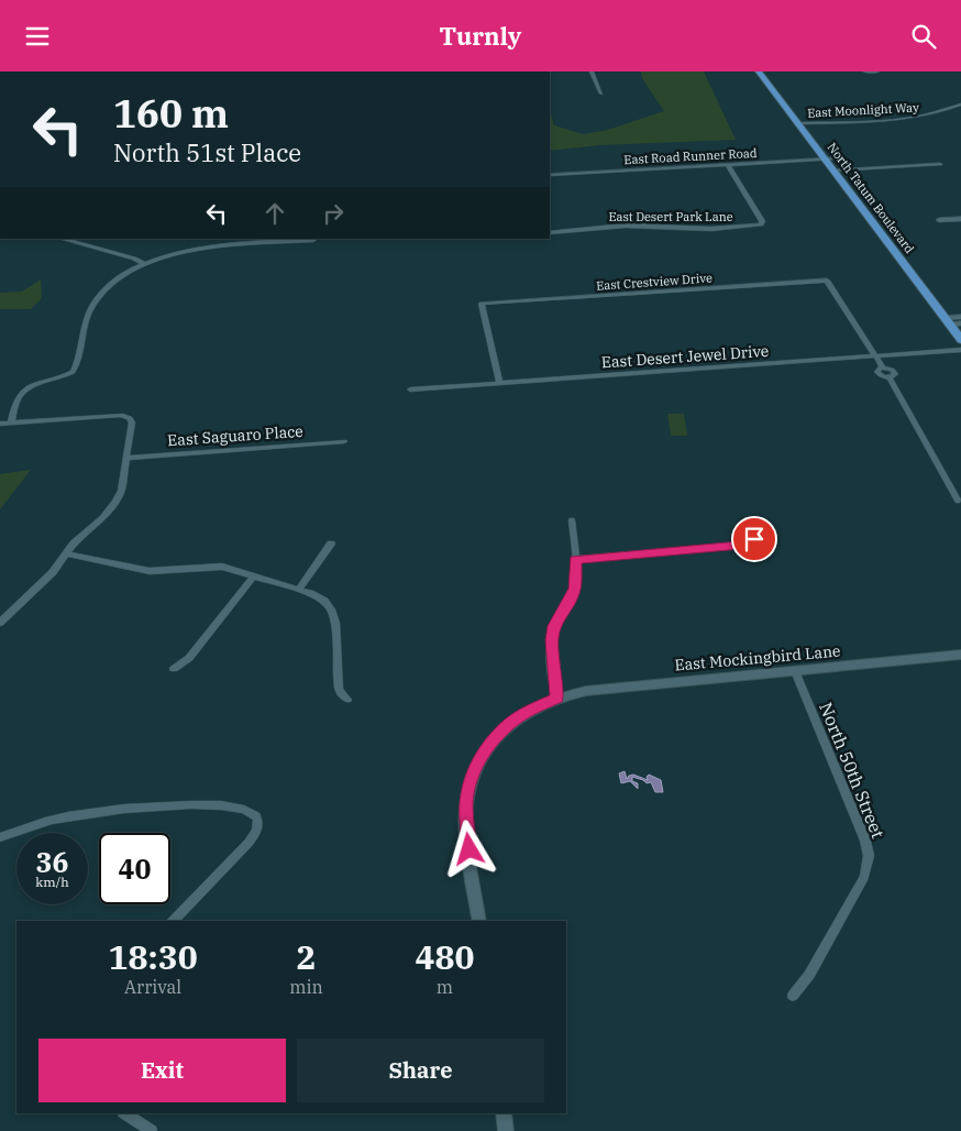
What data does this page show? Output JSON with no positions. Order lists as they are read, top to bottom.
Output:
{
  "streets": {
    "main road": ["North Tatum Boulevard"],
    "street": [
      "East Moonlight Way",
      "East Road Runner Road",
      "East Desert Park Lane",
      "East Crestview Drive",
      "East Desert Jewel Drive",
      "East Saguaro Place",
      "East Mockingbird Lane",
      "North 50th Street"
    ]
  },
  "crossings": [
    ["East Moonlight Way", "North Tatum Boulevard"],
    ["East Road Runner Road", "North Tatum Boulevard"],
    ["East Road Runner Road", "East Desert Park Lane"],
    ["East Crestview Drive", "East Desert Jewel Drive"],
    ["East Mockingbird Lane", "North 50th Street"]
  ],
  "page": {
    "header": "Turnly",
    "turn": ["160 m", "North 51st Place"],
    "speed": "36 km/h",
    "limit": "40",
    "eta": [
      "18:30",
      "Arrival",
      "2",
      "min",
      "480",
      "m"
    ],
    "buttons": ["Exit", "Share"]
  }
}
